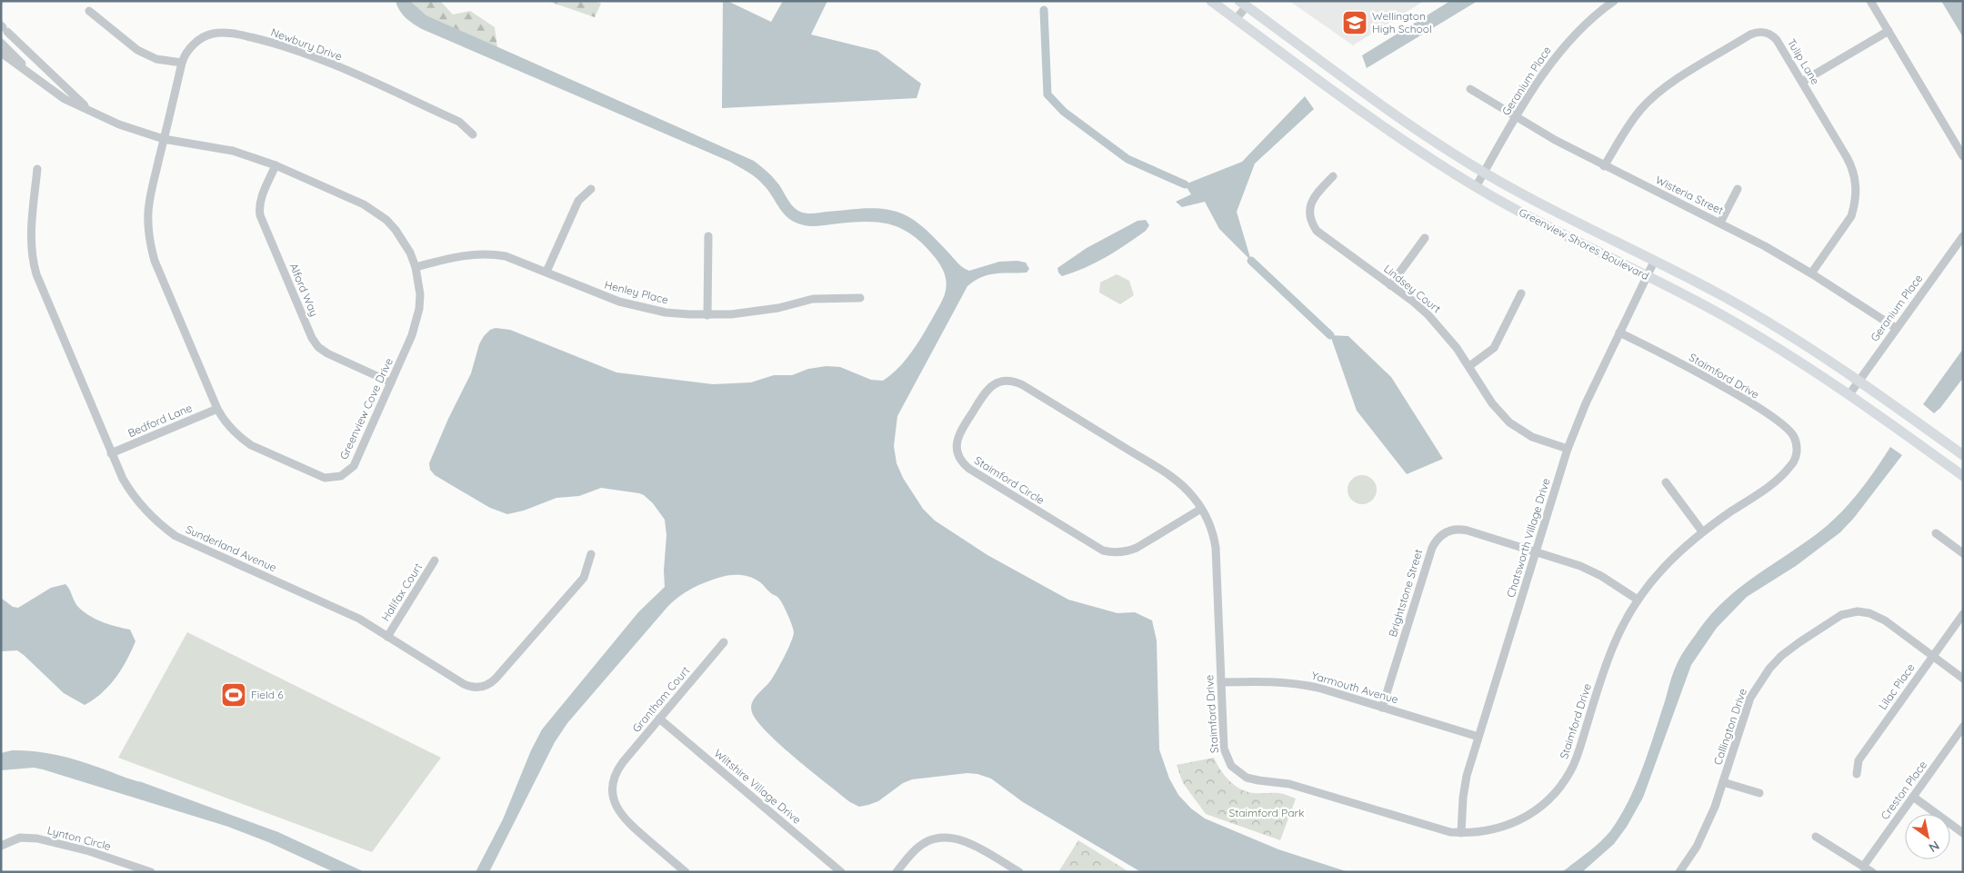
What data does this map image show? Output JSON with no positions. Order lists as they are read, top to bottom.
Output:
{
  "streets": {
    "street": [
      "Newbury Drive",
      "Tulip Lane",
      "Geranium Place",
      "Wisteria Street",
      "Greenview Shores Boulevard",
      "Lindsey Court",
      "Alford Way",
      "Henley Place",
      "Staimford Drive",
      "Greenview Cove Drive",
      "Bedford Lane",
      "Staimford Circle",
      "Chatsworth Village Drive",
      "Sunderland Avenue",
      "Halifax Court",
      "Brightstone Street",
      "Lilac Place",
      "Yarmouth Avenue",
      "Grantham Court",
      "Callington Drive",
      "Wiltshire Village Drive",
      "Creston Place",
      "Lynton Circle"
    ]
  },
  "crossings": [
    ["Newbury Drive", "Greenview Cove Drive"],
    ["Tulip Lane", "Wisteria Street"],
    ["Geranium Place", "Wisteria Street"],
    ["Geranium Place", "Greenview Shores Boulevard"],
    ["Greenview Shores Boulevard", "Chatsworth Village Drive"],
    ["Lindsey Court", "Chatsworth Village Drive"],
    ["Alford Way", "Greenview Cove Drive"],
    ["Henley Place", "Greenview Cove Drive"],
    ["Staimford Drive", "Staimford Circle"],
    ["Staimford Drive", "Chatsworth Village Drive"],
    ["Staimford Drive", "Brightstone Street"],
    ["Staimford Drive", "Yarmouth Avenue"],
    ["Greenview Cove Drive", "Bedford Lane"],
    ["Bedford Lane", "Sunderland Avenue"],
    ["Chatsworth Village Drive", "Brightstone Street"],
    ["Chatsworth Village Drive", "Yarmouth Avenue"],
    ["Sunderland Avenue", "Halifax Court"],
    ["Brightstone Street", "Yarmouth Avenue"],
    ["Lilac Place", "Callington Drive"],
    ["Grantham Court", "Wiltshire Village Drive"]
  ],
  "parks": ["Staimford Park"],
  "places": {
    "school or university": ["Wellington High School"],
    "sports": ["Field 6"]
  },
  "north": "bottom right"
}
